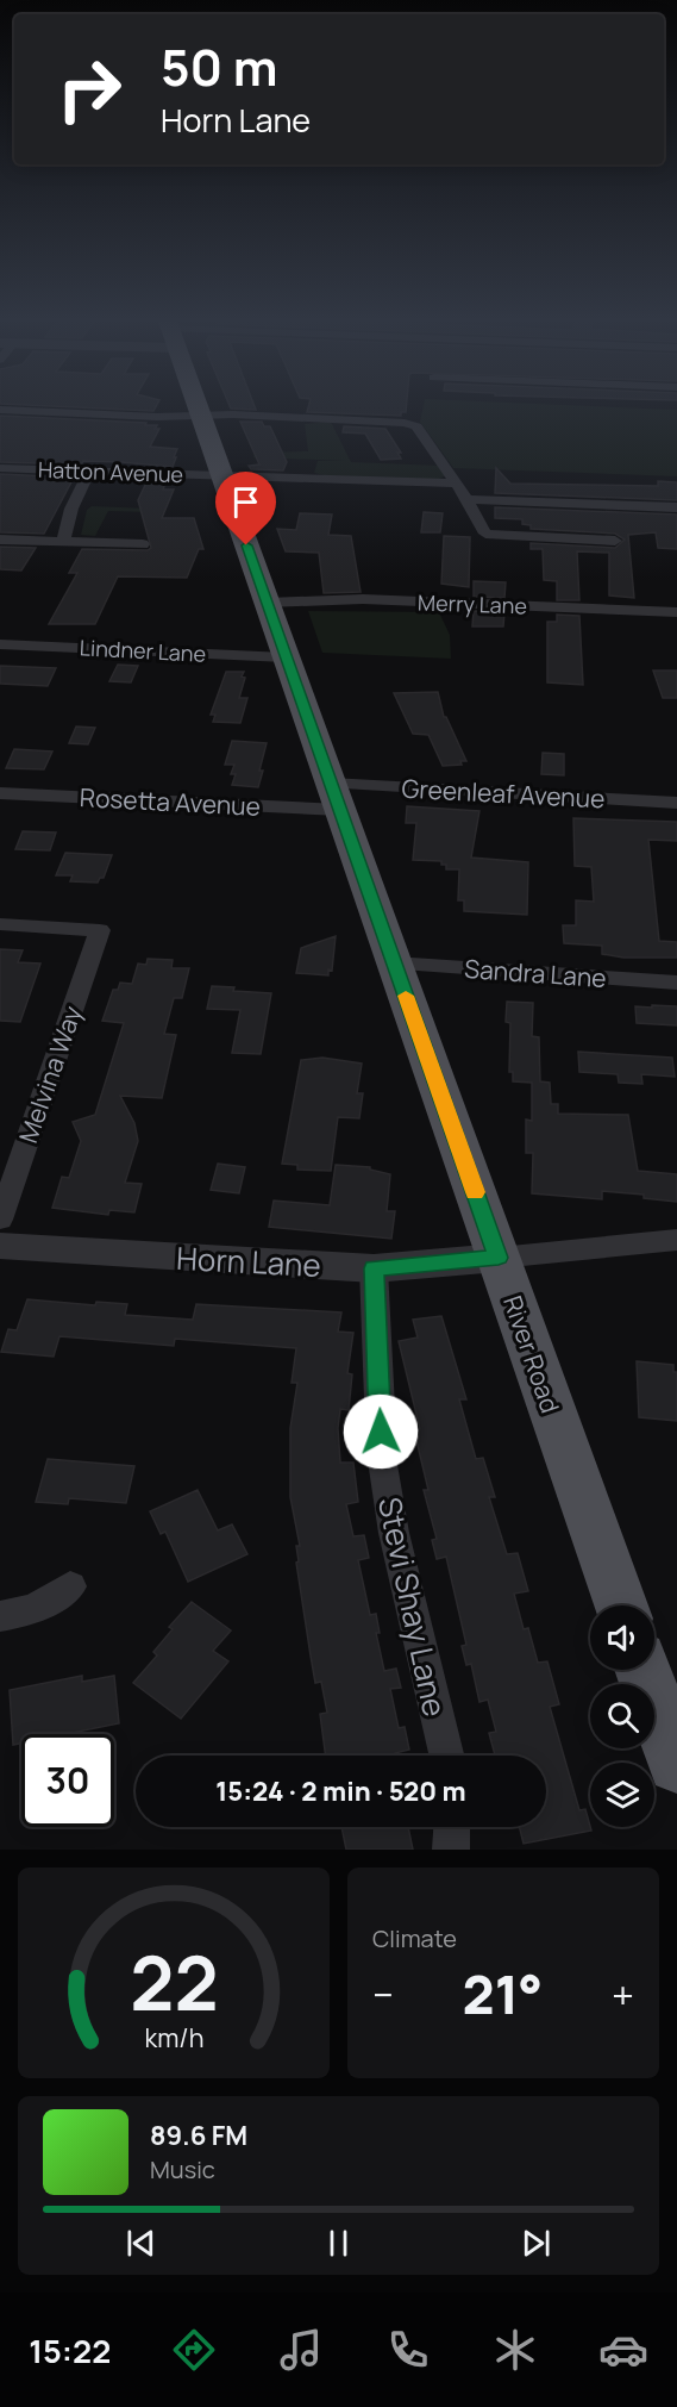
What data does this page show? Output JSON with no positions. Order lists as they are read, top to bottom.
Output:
{
  "streets": {
    "main road": ["River Road"],
    "street": [
      "Hatton Avenue",
      "Merry Lane",
      "Lindner Lane",
      "Greenleaf Avenue",
      "Rosetta Avenue",
      "Sandra Lane",
      "Melvina Way",
      "Horn Lane",
      "Stevi Shay Lane"
    ]
  },
  "crossings": [
    ["Hatton Avenue", "River Road"],
    ["Merry Lane", "River Road"],
    ["Lindner Lane", "River Road"],
    ["Greenleaf Avenue", "Rosetta Avenue"],
    ["Greenleaf Avenue", "River Road"],
    ["Rosetta Avenue", "River Road"],
    ["Sandra Lane", "River Road"],
    ["Horn Lane", "River Road"],
    ["Horn Lane", "Stevi Shay Lane"]
  ],
  "page": {
    "turn": ["50 m", "Horn Lane"],
    "limit": "30",
    "trip": "15:24 · 2 min · 520 m",
    "tile": "Climate",
    "heat": ["−", "21°", "+"],
    "song": ["89.6 FM", "Music"],
    "tabs": "15:22",
    "gauge": ["22", "km/h"]
  }
}
